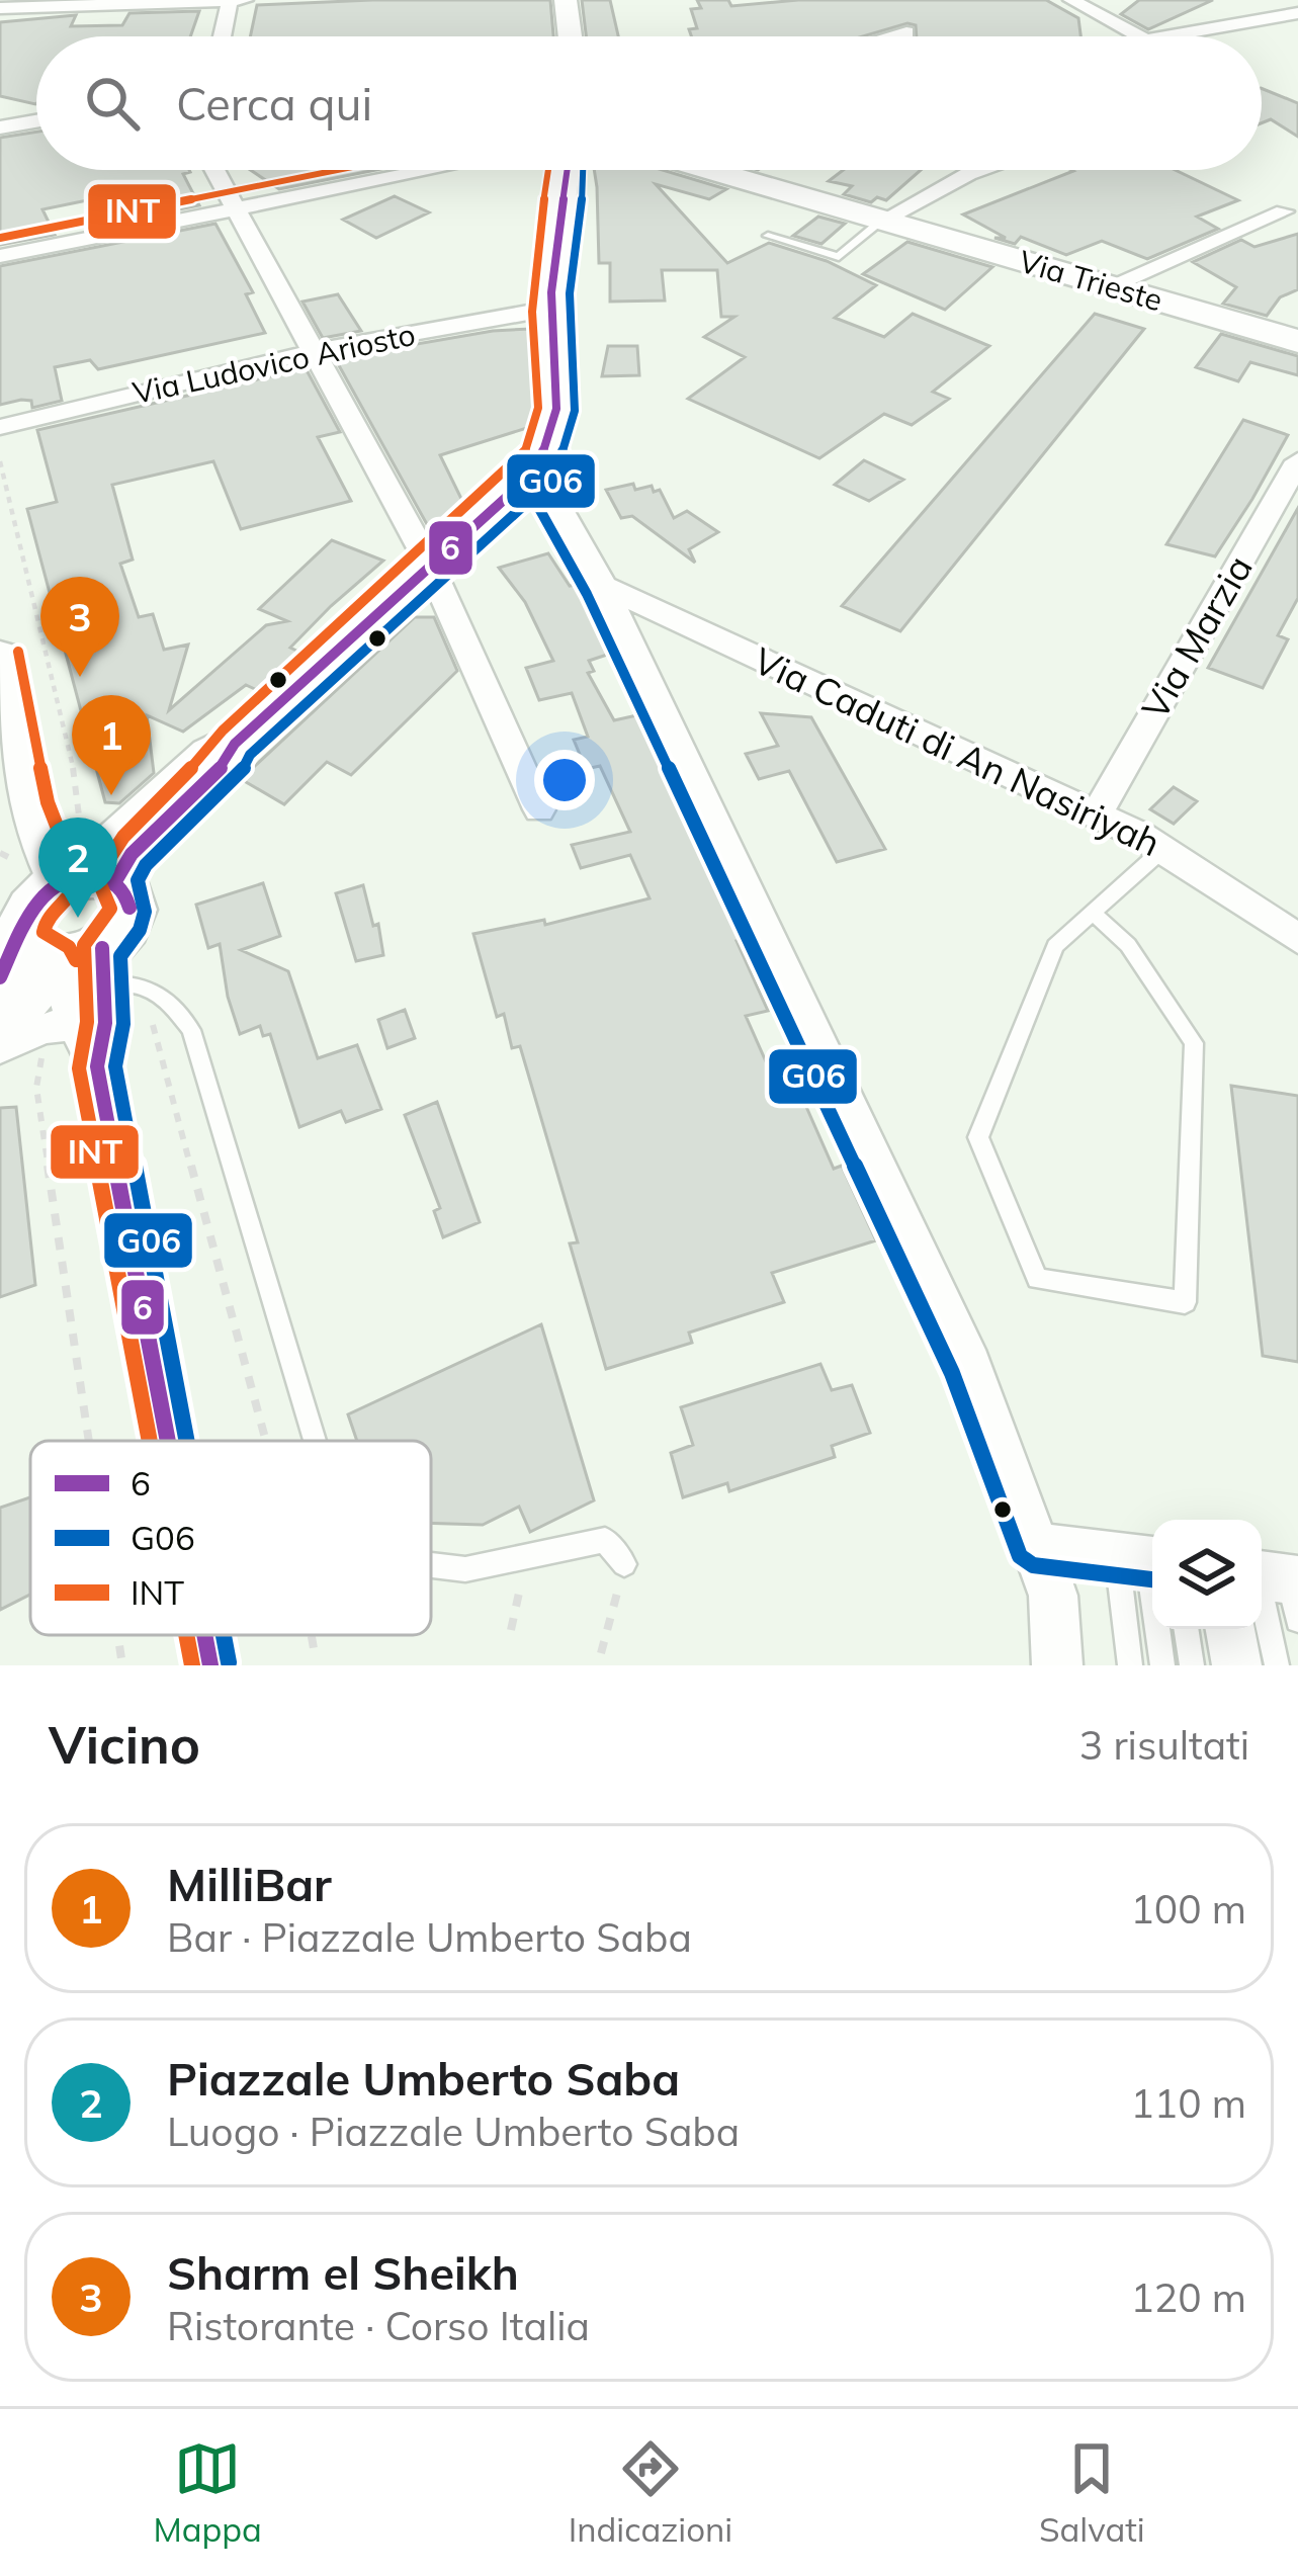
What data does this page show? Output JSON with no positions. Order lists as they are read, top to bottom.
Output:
{
  "streets": {
    "main road": ["Via Trieste"],
    "street": ["Via Ludovico Ariosto", "Via Marzia", "Via Caduti di An Nasiriyah"]
  },
  "crossings": [
    ["Via Marzia", "Via Caduti di An Nasiriyah"]
  ],
  "lines": ["transit line 6", "transit line G06", "transit line INT"],
  "legend": ["6", "G06", "INT"],
  "page": {
    "search": "Cerca qui",
    "pins": ["3", "1", "2"],
    "heading": ["Vicino", "3 risultati"],
    "list": [
      {
        "mark": "1",
        "name": "MilliBar",
        "note": "Bar · Piazzale Umberto Saba",
        "value": "100 m"
      },
      {
        "mark": "2",
        "name": "Piazzale Umberto Saba",
        "note": "Luogo · Piazzale Umberto Saba",
        "value": "110 m"
      },
      {
        "mark": "3",
        "name": "Sharm el Sheikh",
        "note": "Ristorante · Corso Italia",
        "value": "120 m"
      }
    ],
    "nav": ["Mappa", "Indicazioni", "Salvati"]
  }
}
